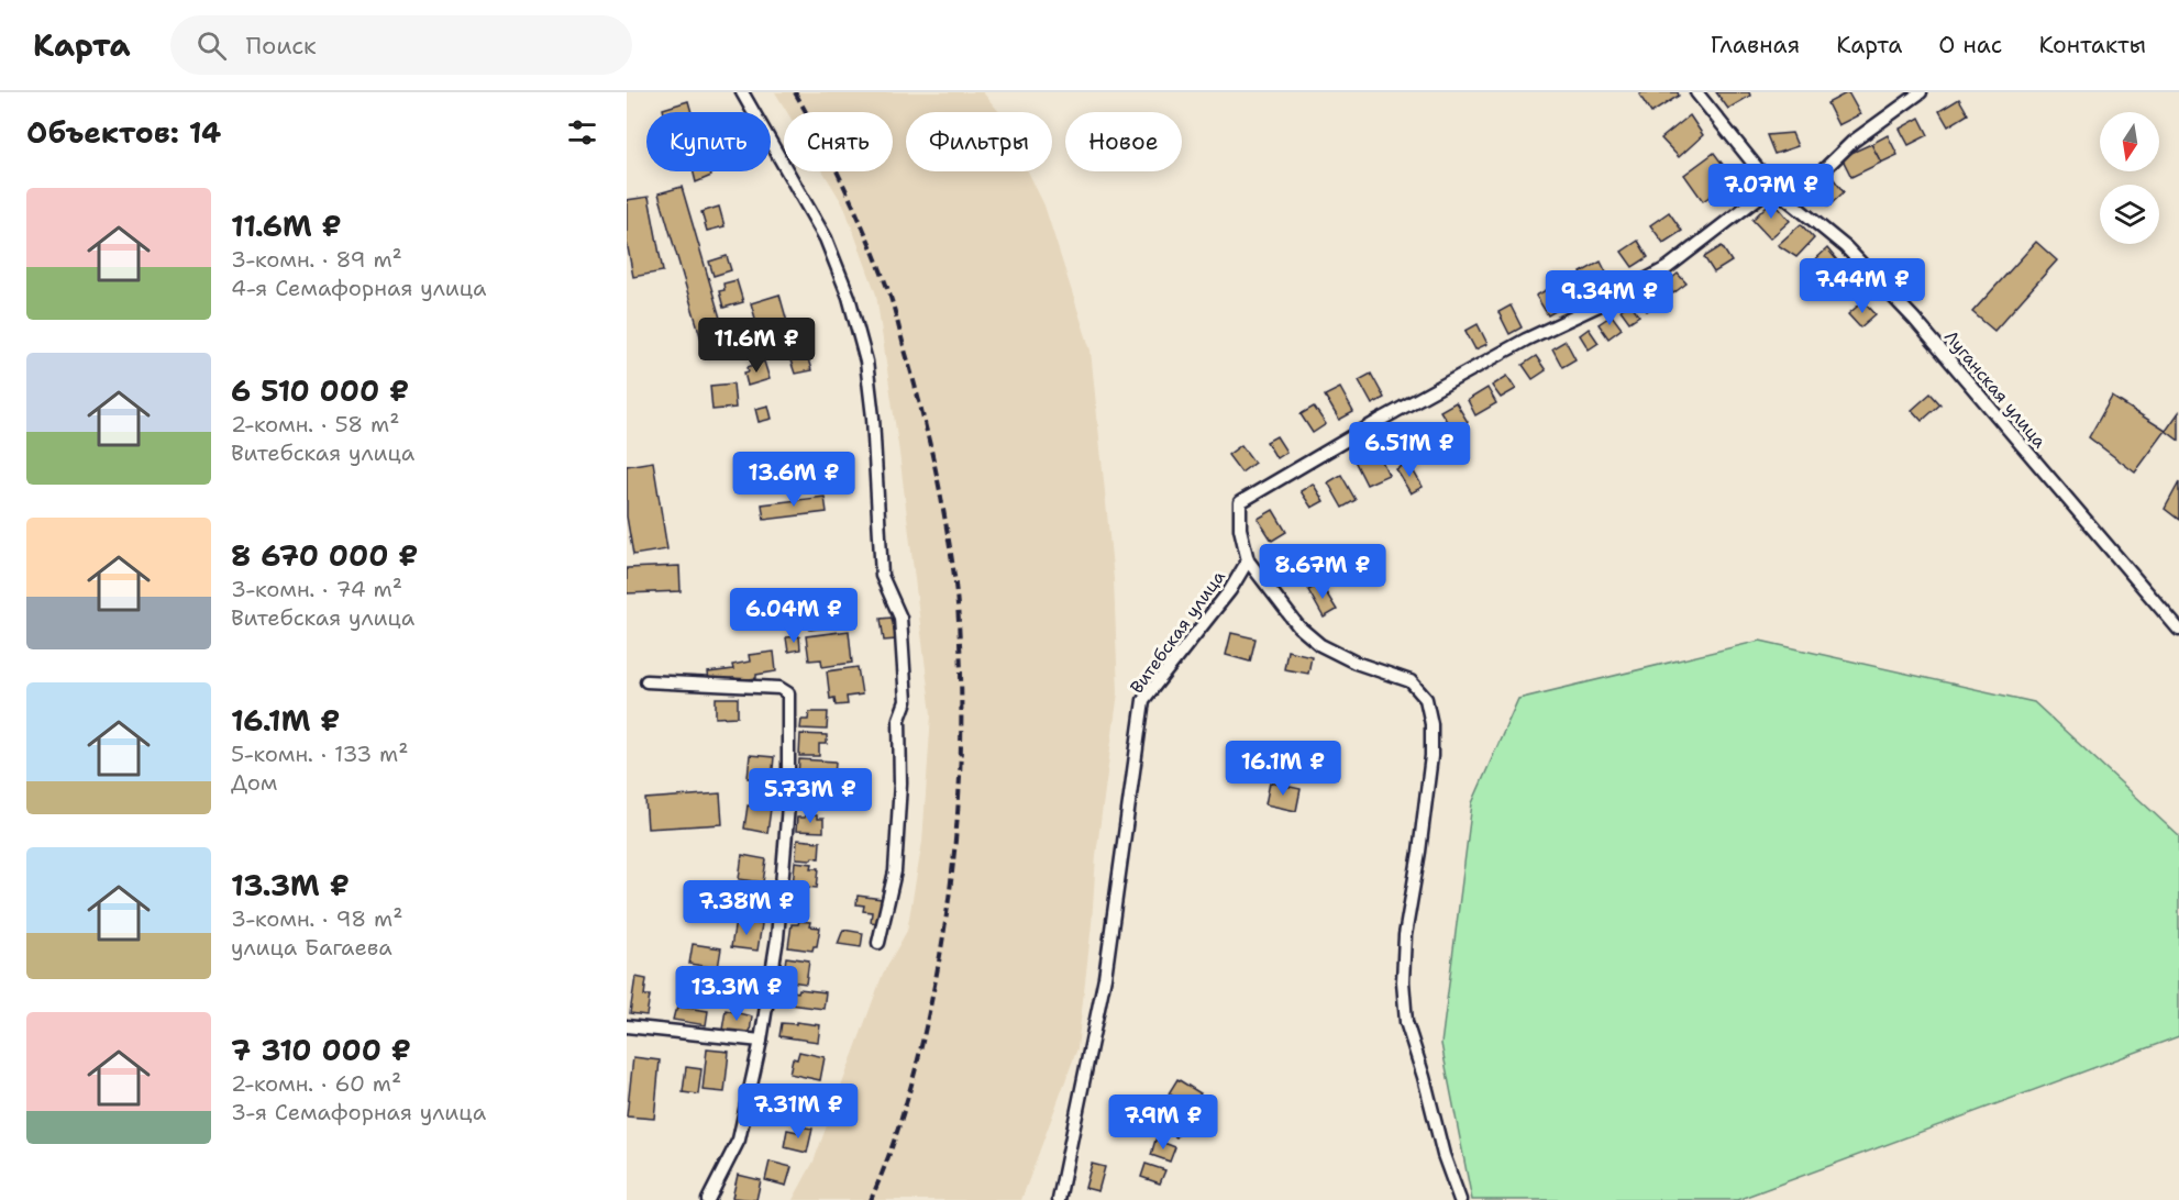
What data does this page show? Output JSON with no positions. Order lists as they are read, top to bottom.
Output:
{
  "streets": {
    "street": ["Луганская улица", "Витебская улица"]
  },
  "crossings": [
    ["Луганская улица", "Витебская улица"]
  ],
  "north": "bottom",
  "page": {
    "header": "Карта",
    "search": "Поиск",
    "nav": [
      "Главная",
      "Карта",
      "О нас",
      "Контакты"
    ],
    "heading": "Объектов: 14",
    "chip": [
      "Купить",
      "Снять",
      "Фильтры",
      "Новое"
    ],
    "price": [
      "7.07M ₽",
      "7.44M ₽",
      "9.34M ₽",
      "11.6M ₽",
      "6.51M ₽",
      "13.6M ₽",
      "8.67M ₽",
      "6.04M ₽",
      "16.1M ₽",
      "5.73M ₽",
      "7.38M ₽",
      "13.3M ₽",
      "7.31M ₽",
      "7.9M ₽"
    ],
    "list": [
      {
        "name": "11.6M ₽",
        "note": "3-комн. · 89 m² · 4-я Семафорная улица"
      },
      {
        "name": "6 510 000 ₽",
        "note": "2-комн. · 58 m² · Витебская улица"
      },
      {
        "name": "8 670 000 ₽",
        "note": "3-комн. · 74 m² · Витебская улица"
      },
      {
        "name": "16.1M ₽",
        "note": "5-комн. · 133 m² · Дом"
      },
      {
        "name": "13.3M ₽",
        "note": "3-комн. · 98 m² · улица Багаева"
      },
      {
        "name": "7 310 000 ₽",
        "note": "2-комн. · 60 m² · 3-я Семафорная улица"
      }
    ]
  }
}
